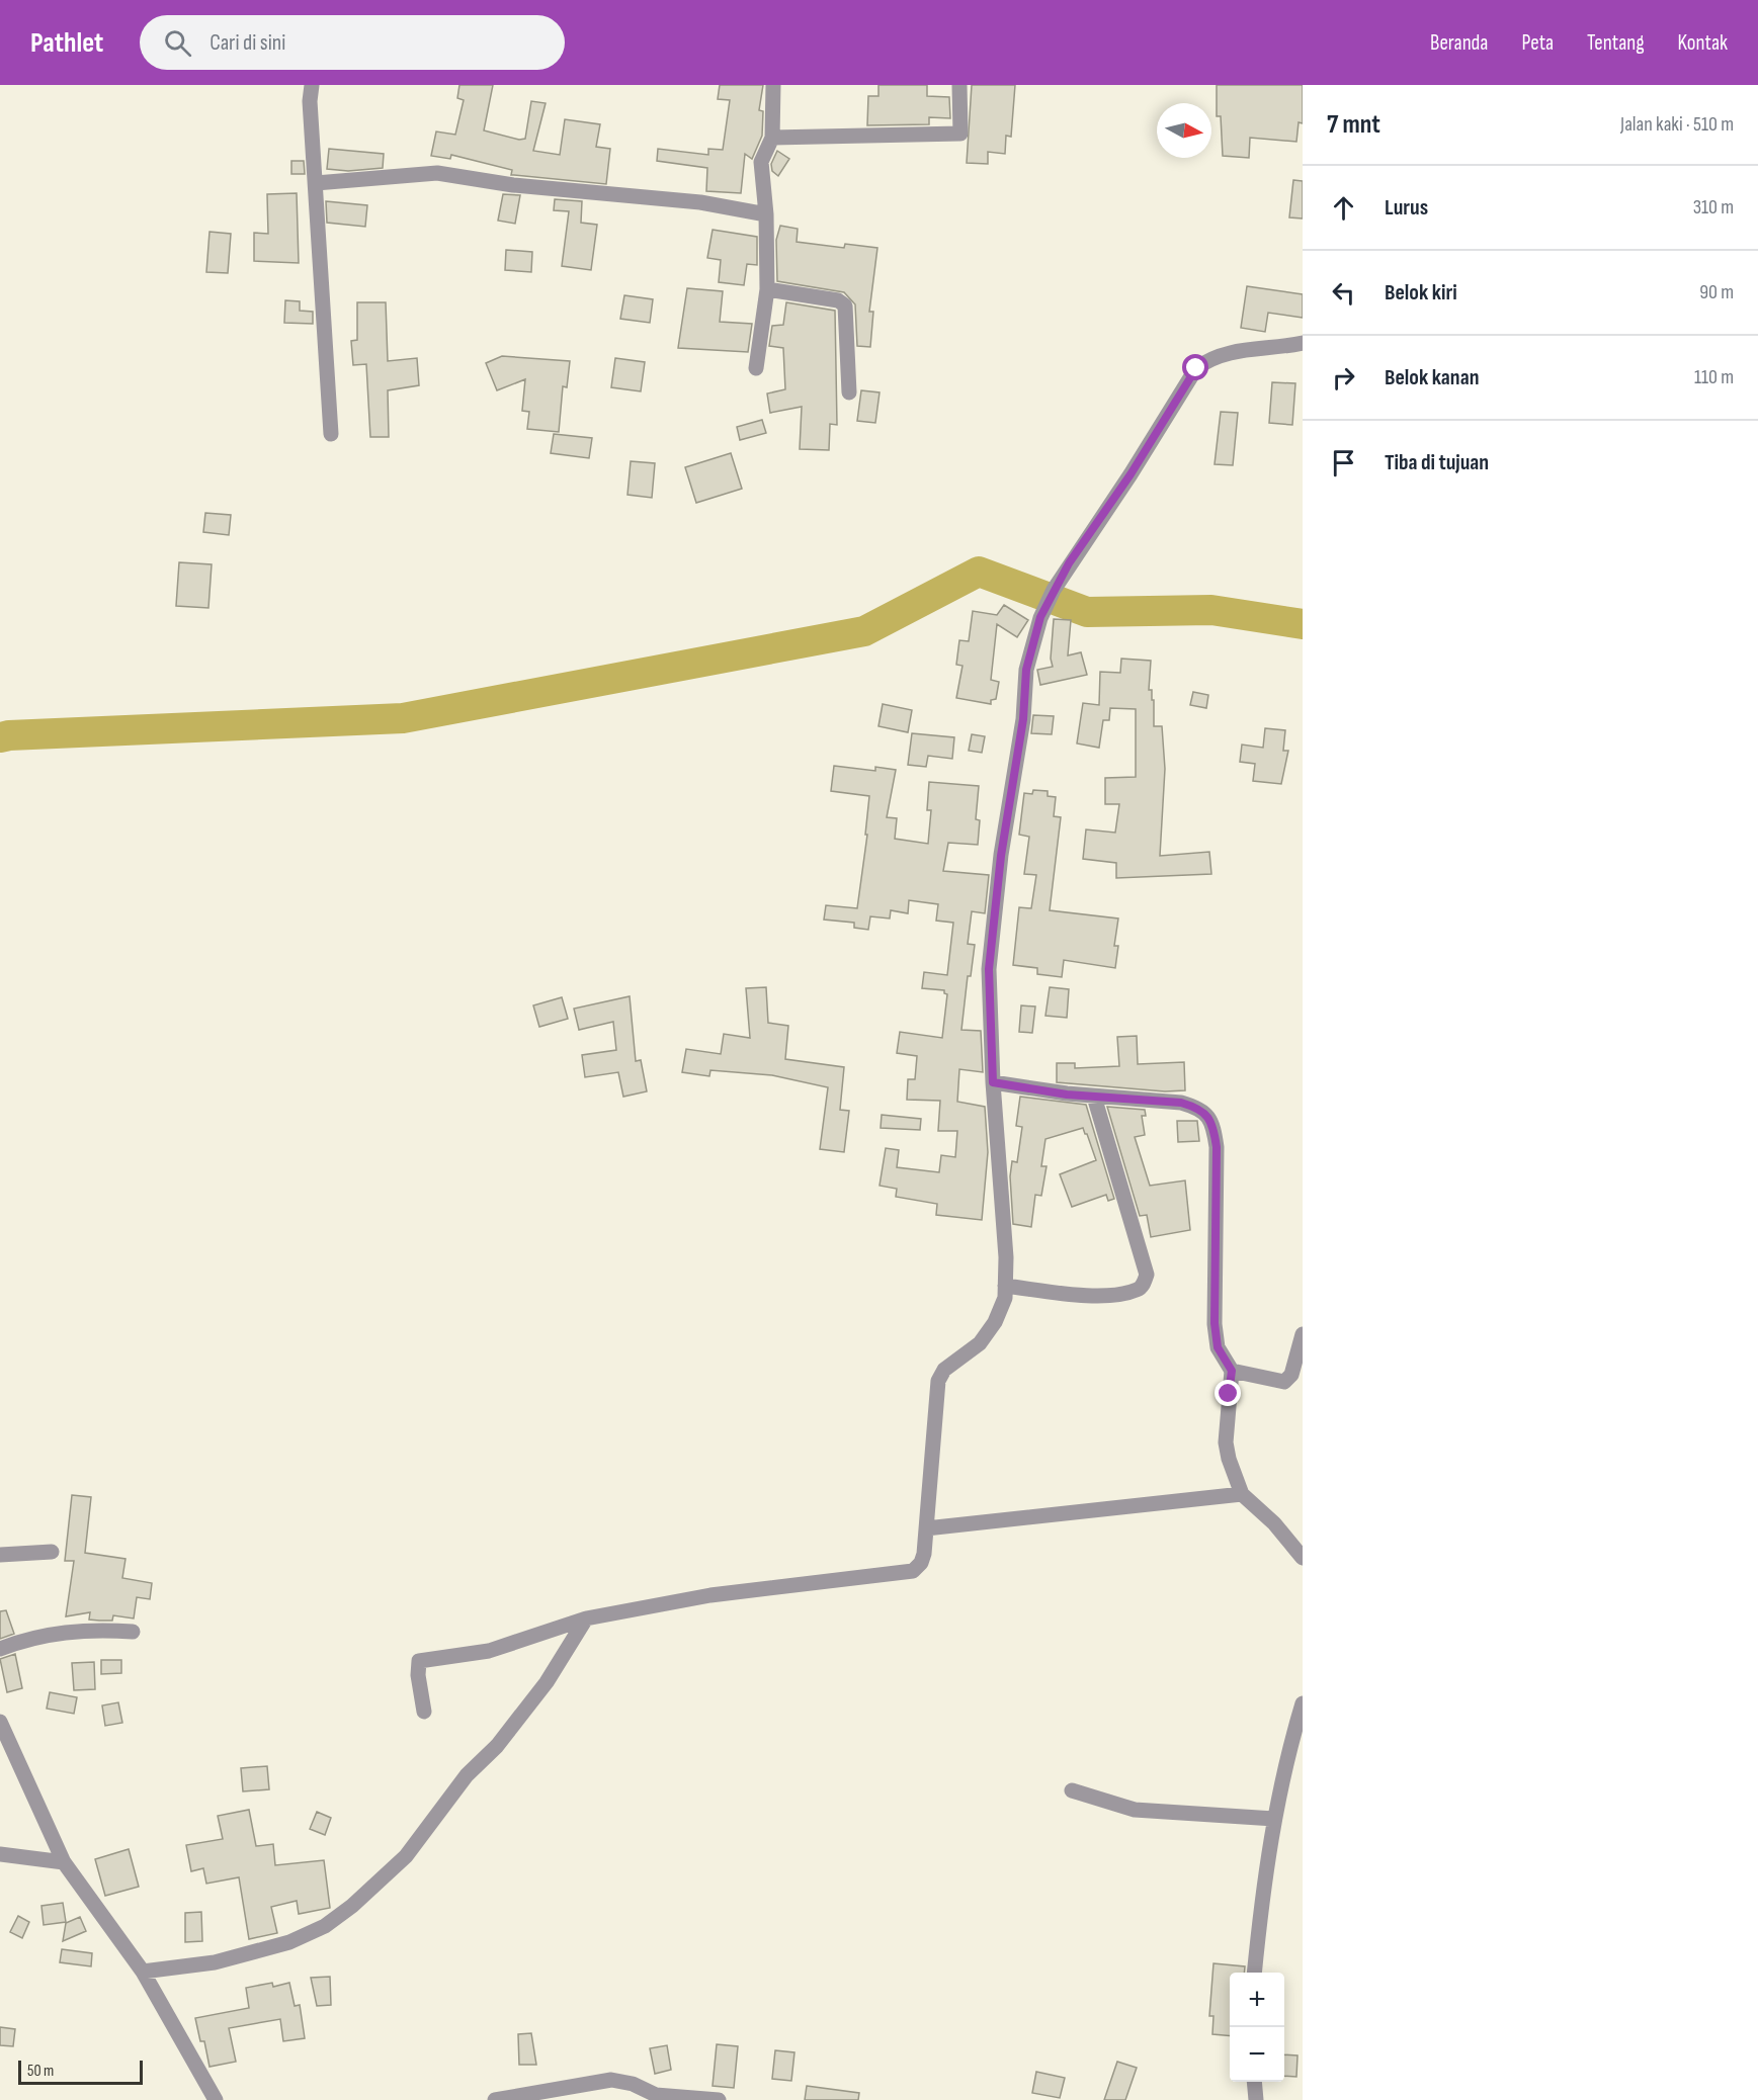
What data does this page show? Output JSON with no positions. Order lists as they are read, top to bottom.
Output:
{
  "scale_bar": "50 m",
  "north": "right",
  "page": {
    "header": "Pathlet",
    "search": "Cari di sini",
    "nav": [
      "Beranda",
      "Peta",
      "Tentang",
      "Kontak"
    ],
    "heading": ["7 mnt", "Jalan kaki · 510 m"],
    "list": [
      ["Lurus", "310 m"],
      ["Belok kiri", "90 m"],
      ["Belok kanan", "110 m"],
      "Tiba di tujuan"
    ],
    "map_buttons": ["+", "−"],
    "scale": "50 m"
  }
}
